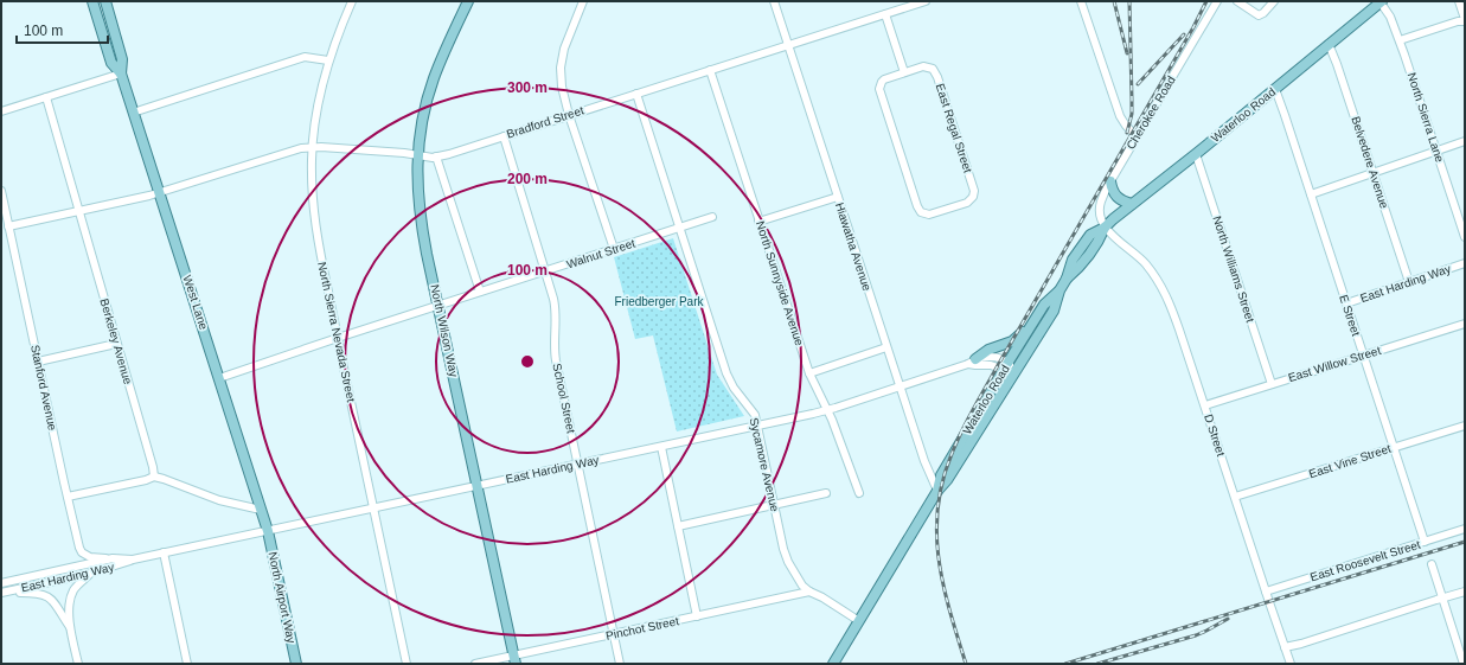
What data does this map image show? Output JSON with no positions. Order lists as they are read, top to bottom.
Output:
{
  "streets": {
    "main road": [
      "Waterloo Road",
      "West Lane",
      "North Wilson Way",
      "North Airport Way"
    ],
    "street": [
      "Cherokee Road",
      "North Sierra Lane",
      "Bradford Street",
      "East Regal Street",
      "Belvedere Avenue",
      "Hiawatha Avenue",
      "Walnut Street",
      "North Williams Street",
      "North Sunnyside Avenue",
      "East Harding Way",
      "E Street",
      "North Sierra Nevada Street",
      "Berkeley Avenue",
      "East Willow Street",
      "Stanford Avenue",
      "School Street",
      "D Street",
      "East Vine Street",
      "Sycamore Avenue",
      "East Roosevelt Street",
      "Pinchot Street"
    ]
  },
  "crossings": [
    ["Cherokee Road", "Waterloo Road"],
    ["Cherokee Road", "D Street"],
    ["Waterloo Road", "North Sierra Lane"],
    ["Waterloo Road", "Belvedere Avenue"],
    ["Waterloo Road", "Hiawatha Avenue"],
    ["Waterloo Road", "North Williams Street"],
    ["Waterloo Road", "East Harding Way"],
    ["Waterloo Road", "E Street"],
    ["Waterloo Road", "D Street"],
    ["Waterloo Road", "Sycamore Avenue"],
    ["Bradford Street", "Hiawatha Avenue"],
    ["Bradford Street", "North Sunnyside Avenue"],
    ["Bradford Street", "West Lane"],
    ["Bradford Street", "North Wilson Way"],
    ["Bradford Street", "North Sierra Nevada Street"],
    ["Bradford Street", "Berkeley Avenue"],
    ["Bradford Street", "Stanford Avenue"],
    ["Bradford Street", "School Street"],
    ["Bradford Street", "Sycamore Avenue"],
    ["Belvedere Avenue", "East Harding Way"],
    ["Hiawatha Avenue", "East Harding Way"],
    ["Walnut Street", "West Lane"],
    ["Walnut Street", "North Wilson Way"],
    ["Walnut Street", "North Sierra Nevada Street"],
    ["Walnut Street", "School Street"],
    ["Walnut Street", "Sycamore Avenue"],
    ["North Williams Street", "East Willow Street"],
    ["North Sunnyside Avenue", "East Harding Way"],
    ["East Harding Way", "West Lane"],
    ["East Harding Way", "E Street"],
    ["East Harding Way", "North Wilson Way"],
    ["East Harding Way", "North Sierra Nevada Street"],
    ["East Harding Way", "Stanford Avenue"],
    ["East Harding Way", "School Street"],
    ["East Harding Way", "Sycamore Avenue"],
    ["East Harding Way", "North Airport Way"],
    ["West Lane", "North Airport Way"],
    ["E Street", "East Willow Street"],
    ["E Street", "East Vine Street"],
    ["E Street", "East Roosevelt Street"],
    ["North Wilson Way", "Pinchot Street"],
    ["East Willow Street", "D Street"],
    ["School Street", "Pinchot Street"],
    ["D Street", "East Vine Street"],
    ["D Street", "East Roosevelt Street"],
    ["Sycamore Avenue", "Pinchot Street"]
  ],
  "parks": ["Friedberger Park"],
  "scale_bar": "100 m",
  "rings": ["300 m", "200 m", "100 m"]
}
